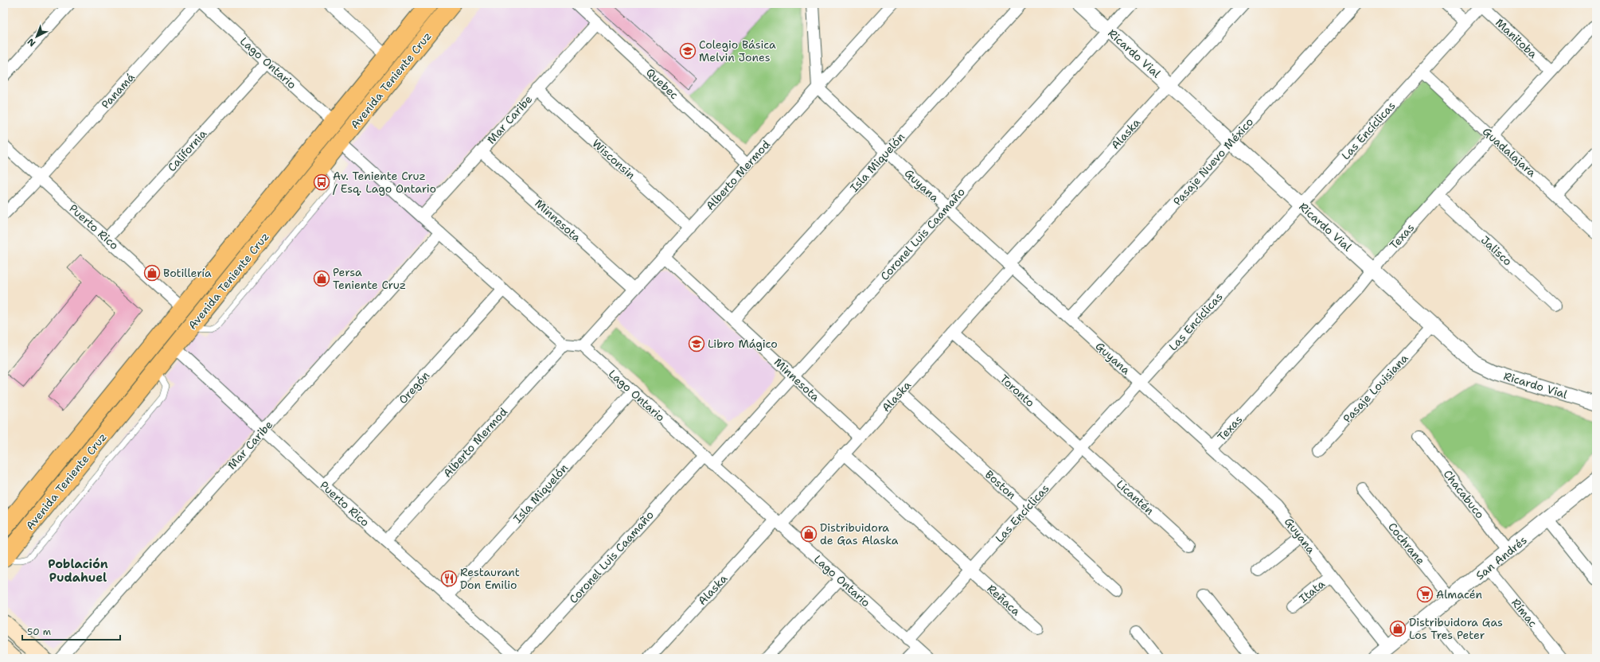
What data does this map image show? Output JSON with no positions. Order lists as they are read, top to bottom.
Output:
{
  "streets": {
    "main road": ["Avenida Teniente Cruz"],
    "street": [
      "Manitoba",
      "Ricardo Vial",
      "Lago Ontario",
      "Quebec",
      "Panamá",
      "Mar Caribe",
      "Las Encíclicas",
      "Alaska",
      "California",
      "Guadalajara",
      "Wisconsin",
      "Pasaje Nuevo México",
      "Isla Miquelón",
      "Alberto Mermod",
      "Guyana",
      "Minnesota",
      "Puerto Rico",
      "Coronel Luis Caamaño",
      "Texas",
      "Jalisco",
      "Oregón",
      "Pasaje Louisiana",
      "Toronto",
      "Boston",
      "Chacabuco",
      "Licantén",
      "Cochrane",
      "San Andrés",
      "Itata",
      "Reñaca",
      "Rímac"
    ]
  },
  "crossings": [
    ["Manitoba", "Las Encíclicas"],
    ["Manitoba", "Texas"],
    ["Ricardo Vial", "Las Encíclicas"],
    ["Ricardo Vial", "Alaska"],
    ["Ricardo Vial", "Pasaje Nuevo México"],
    ["Ricardo Vial", "Coronel Luis Caamaño"],
    ["Ricardo Vial", "Texas"],
    ["Ricardo Vial", "Pasaje Louisiana"],
    ["Lago Ontario", "Avenida Teniente Cruz"],
    ["Lago Ontario", "Las Encíclicas"],
    ["Lago Ontario", "Alaska"],
    ["Lago Ontario", "California"],
    ["Lago Ontario", "Isla Miquelón"],
    ["Lago Ontario", "Alberto Mermod"],
    ["Lago Ontario", "Coronel Luis Caamaño"],
    ["Avenida Teniente Cruz", "Puerto Rico"],
    ["Quebec", "Mar Caribe"],
    ["Quebec", "Alberto Mermod"],
    ["Panamá", "Puerto Rico"],
    ["Mar Caribe", "Wisconsin"],
    ["Mar Caribe", "Minnesota"],
    ["Mar Caribe", "Puerto Rico"],
    ["Las Encíclicas", "Guadalajara"],
    ["Las Encíclicas", "Guyana"],
    ["Las Encíclicas", "Toronto"],
    ["Las Encíclicas", "Boston"],
    ["Las Encíclicas", "Licantén"],
    ["Las Encíclicas", "Reñaca"],
    ["Alaska", "Guyana"],
    ["Alaska", "Minnesota"],
    ["Alaska", "Toronto"],
    ["Alaska", "Boston"],
    ["California", "Puerto Rico"],
    ["Guadalajara", "Texas"],
    ["Wisconsin", "Alberto Mermod"],
    ["Pasaje Nuevo México", "Guyana"],
    ["Isla Miquelón", "Guyana"],
    ["Isla Miquelón", "Minnesota"],
    ["Isla Miquelón", "Puerto Rico"],
    ["Alberto Mermod", "Guyana"],
    ["Alberto Mermod", "Minnesota"],
    ["Alberto Mermod", "Puerto Rico"],
    ["Guyana", "Coronel Luis Caamaño"],
    ["Guyana", "Texas"],
    ["Guyana", "San Andrés"],
    ["Guyana", "Itata"],
    ["Minnesota", "Coronel Luis Caamaño"],
    ["Puerto Rico", "Coronel Luis Caamaño"],
    ["Puerto Rico", "Oregón"],
    ["Texas", "Jalisco"],
    ["Toronto", "Licantén"],
    ["Chacabuco", "San Andrés"],
    ["Cochrane", "San Andrés"],
    ["San Andrés", "Rímac"]
  ],
  "districts": ["Población Pudahuel"],
  "places": {
    "school or university": ["Colegio Básica Melvin Jones", "Libro Mágico"],
    "bus stop": ["Av. Teniente Cruz / Esq. Lago Ontario"],
    "shop": [
      "Botillería",
      "Persa Teniente Cruz",
      "Distribuidora de Gas Alaska",
      "Distribuidora Gas Los Tres Peter"
    ],
    "restaurant": ["Restaurant Don Emilio"],
    "supermarket": ["Almacén"]
  },
  "scale_bar": "50 m",
  "north": "bottom left"
}
